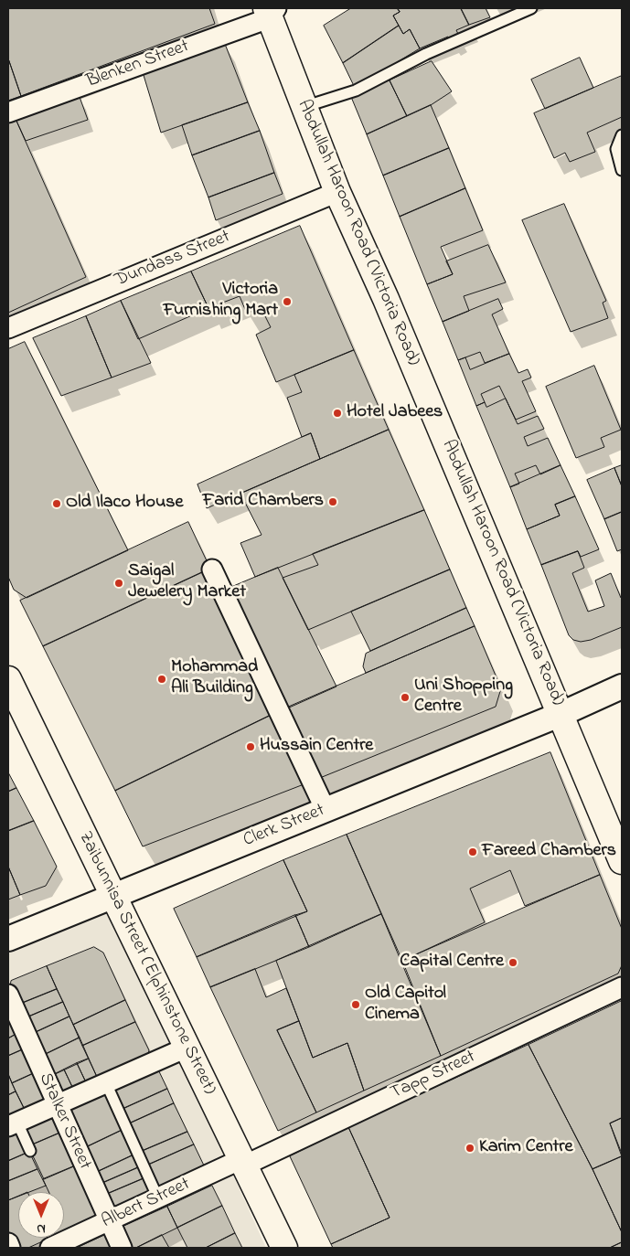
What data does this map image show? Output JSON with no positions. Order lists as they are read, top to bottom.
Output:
{
  "streets": {
    "main road": ["Abdullah Haroon Road (Victoria Road)", "Zaibunnisa Street (Elphinstone Street)"],
    "street": [
      "Blenken Street",
      "Dundass Street",
      "Clerk Street",
      "Tapp Street",
      "Stalker Street",
      "Albert Street"
    ]
  },
  "crossings": [
    ["Blenken Street", "Abdullah Haroon Road (Victoria Road)"],
    ["Abdullah Haroon Road (Victoria Road)", "Dundass Street"],
    ["Abdullah Haroon Road (Victoria Road)", "Clerk Street"],
    ["Clerk Street", "Zaibunnisa Street (Elphinstone Street)"],
    ["Zaibunnisa Street (Elphinstone Street)", "Tapp Street"],
    ["Zaibunnisa Street (Elphinstone Street)", "Albert Street"],
    ["Tapp Street", "Albert Street"],
    ["Stalker Street", "Albert Street"]
  ],
  "places": [
    "Victoria Furnishing Mart",
    "Hotel Jabees",
    "Farid Chambers",
    "Old Ilaco House",
    "Saigal Jewelery Market",
    "Mohammad Ali Building",
    "Uni Shopping Centre",
    "Hussain Centre",
    "Fareed Chambers",
    "Capital Centre",
    "Old Capitol Cinema",
    "Karim Centre"
  ],
  "north": "bottom"
}
